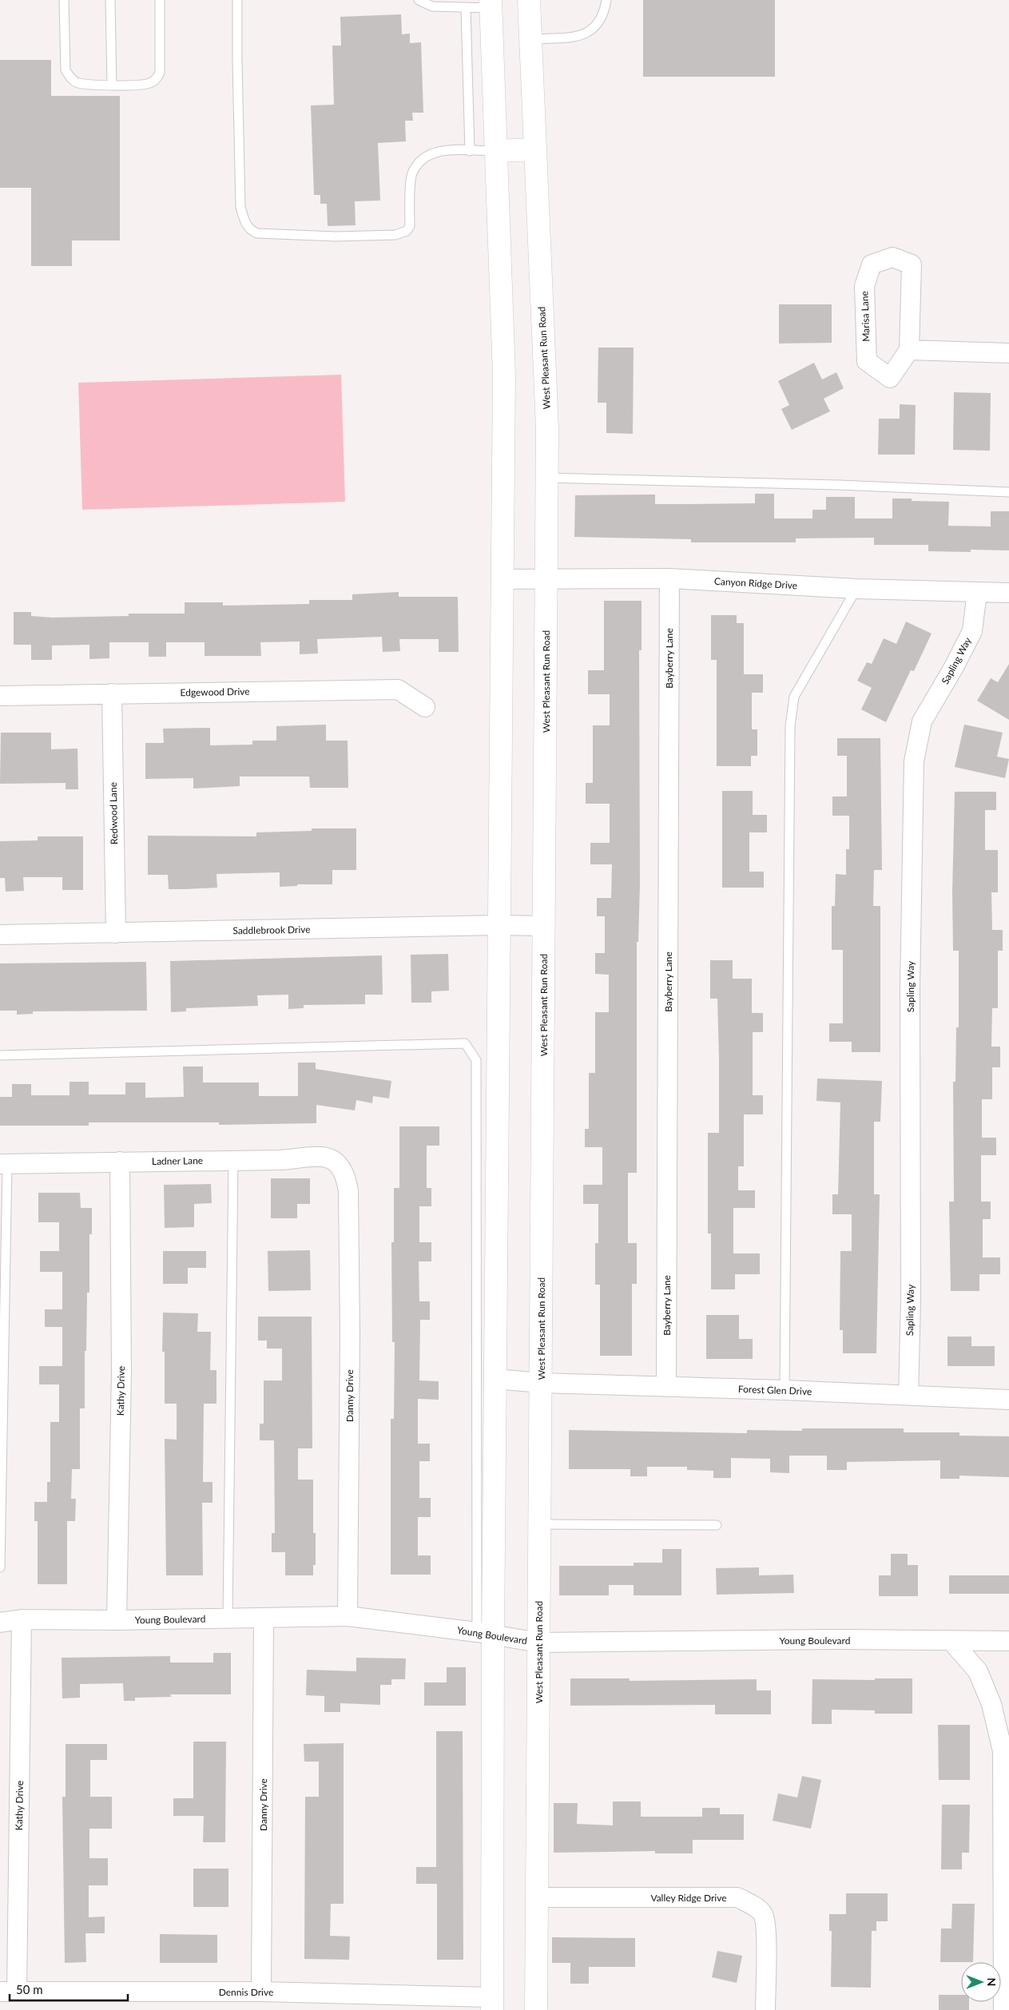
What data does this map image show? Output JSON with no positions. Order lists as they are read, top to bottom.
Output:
{
  "streets": {
    "main road": ["West Pleasant Run Road"],
    "street": [
      "Marisa Lane",
      "Canyon Ridge Drive",
      "Bayberry Lane",
      "Sapling Way",
      "Edgewood Drive",
      "Redwood Lane",
      "Saddlebrook Drive",
      "Ladner Lane",
      "Forest Glen Drive",
      "Kathy Drive",
      "Danny Drive",
      "Young Boulevard",
      "Valley Ridge Drive",
      "Dennis Drive"
    ]
  },
  "crossings": [
    ["West Pleasant Run Road", "Canyon Ridge Drive"],
    ["West Pleasant Run Road", "Saddlebrook Drive"],
    ["West Pleasant Run Road", "Forest Glen Drive"],
    ["West Pleasant Run Road", "Young Boulevard"],
    ["West Pleasant Run Road", "Valley Ridge Drive"],
    ["Canyon Ridge Drive", "Bayberry Lane"],
    ["Canyon Ridge Drive", "Sapling Way"],
    ["Bayberry Lane", "Forest Glen Drive"],
    ["Sapling Way", "Forest Glen Drive"],
    ["Edgewood Drive", "Redwood Lane"],
    ["Redwood Lane", "Saddlebrook Drive"],
    ["Ladner Lane", "Kathy Drive"],
    ["Ladner Lane", "Danny Drive"],
    ["Kathy Drive", "Young Boulevard"],
    ["Kathy Drive", "Dennis Drive"],
    ["Danny Drive", "Young Boulevard"],
    ["Danny Drive", "Dennis Drive"]
  ],
  "scale_bar": "50 m",
  "north": "right"
}
